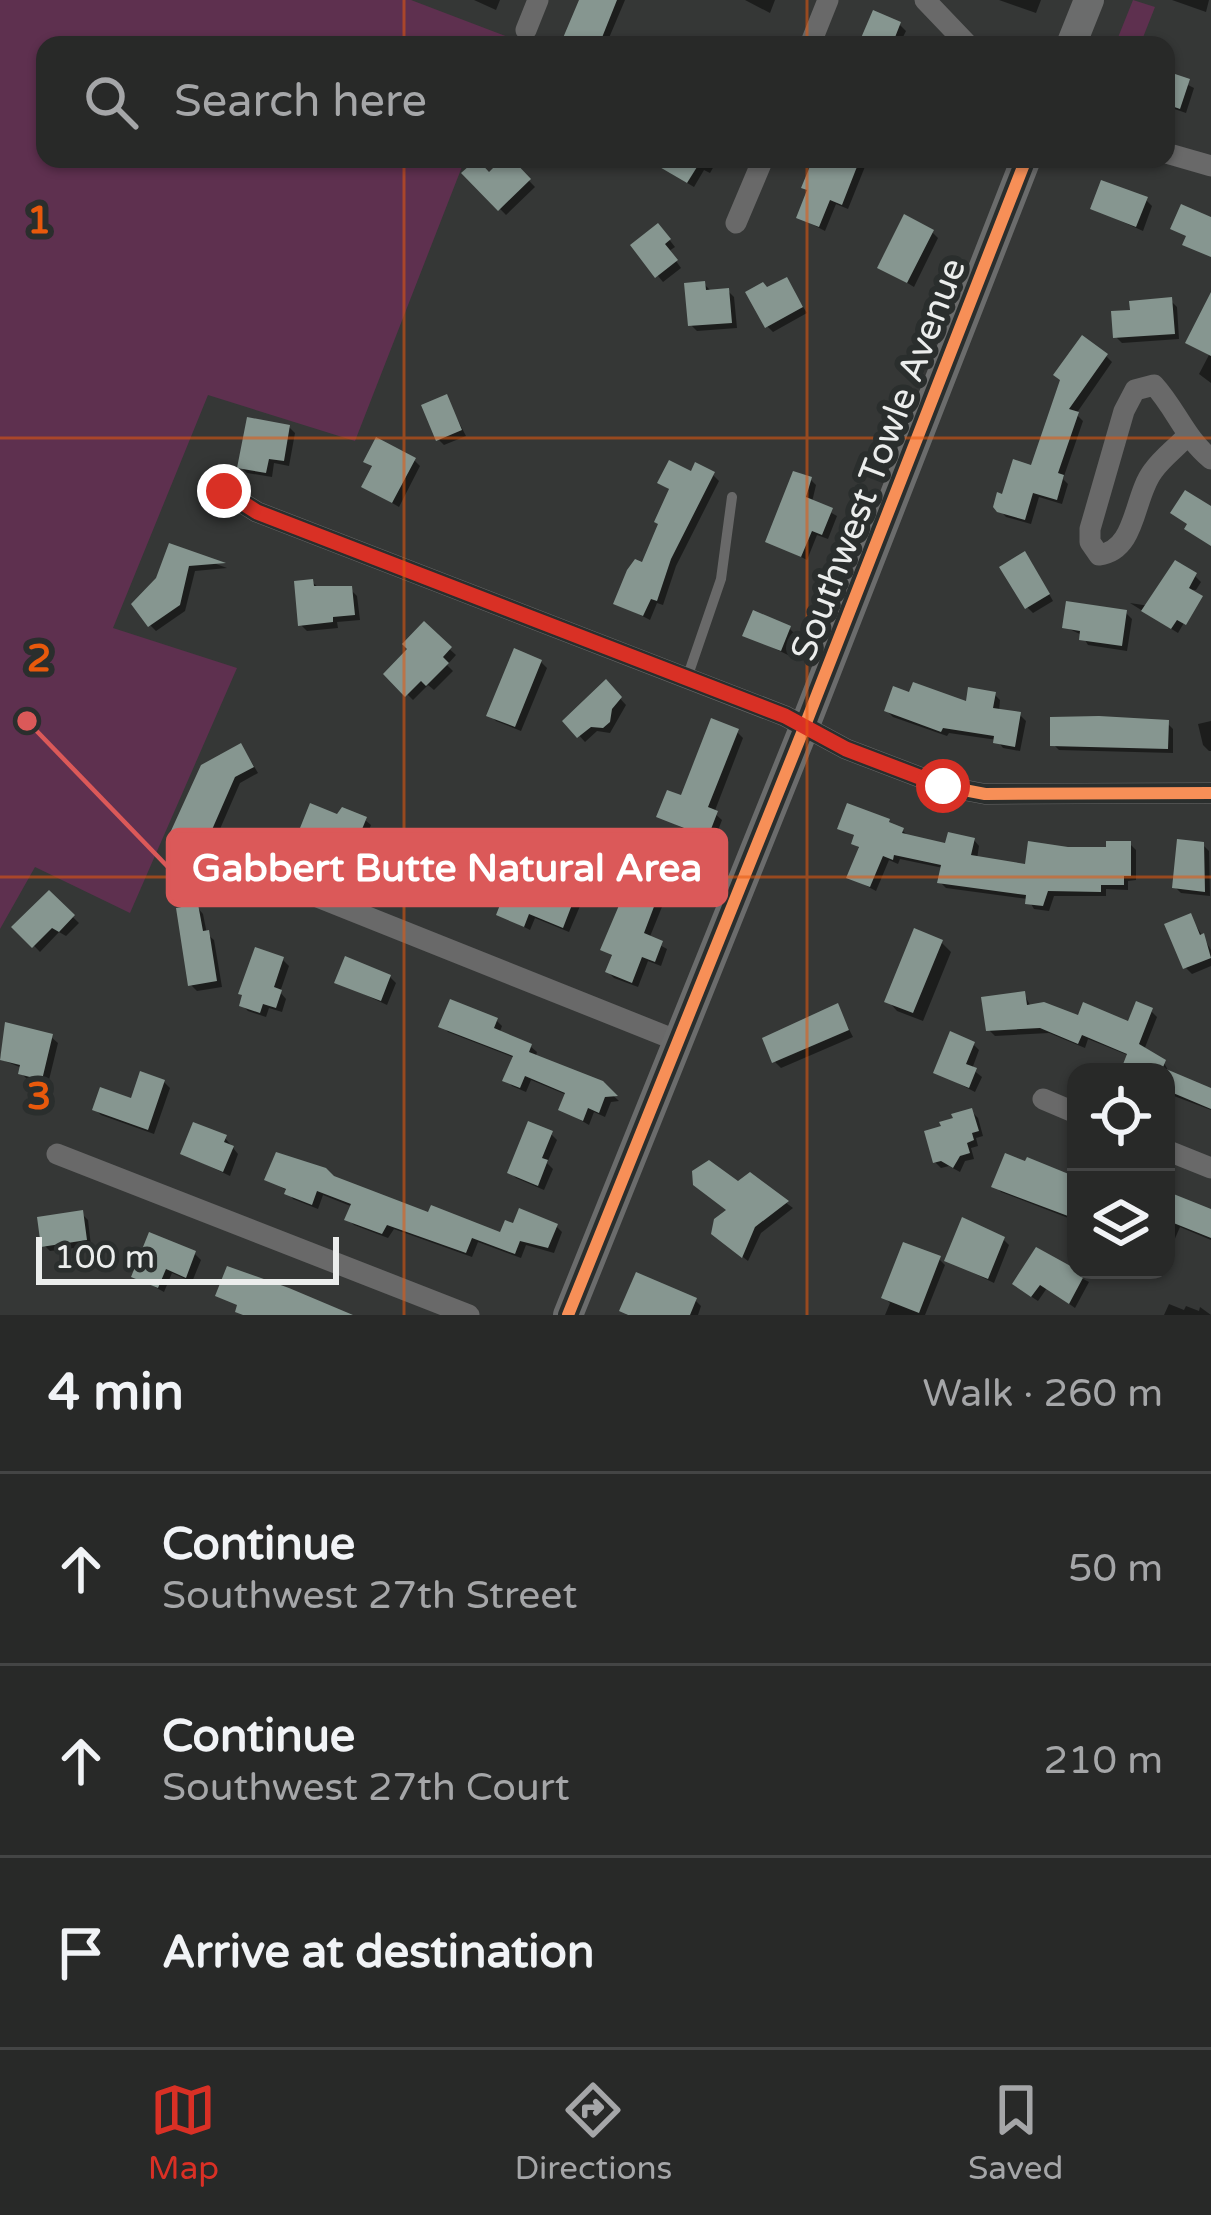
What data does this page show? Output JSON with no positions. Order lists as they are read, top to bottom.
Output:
{
  "streets": {
    "main road": ["Southwest Towle Avenue"]
  },
  "places": ["Gabbert Butte Natural Area"],
  "scale_bar": "100 m",
  "page": {
    "search": "Search here",
    "scale": "100 m",
    "heading": ["4 min", "Walk · 260 m"],
    "list": [
      ["Continue", "Southwest 27th Street", "50 m"],
      ["Continue", "Southwest 27th Court", "210 m"],
      "Arrive at destination"
    ],
    "nav": ["Map", "Directions", "Saved"]
  },
  "grid": {
    "rows": ["1", "2", "3"]
  }
}
